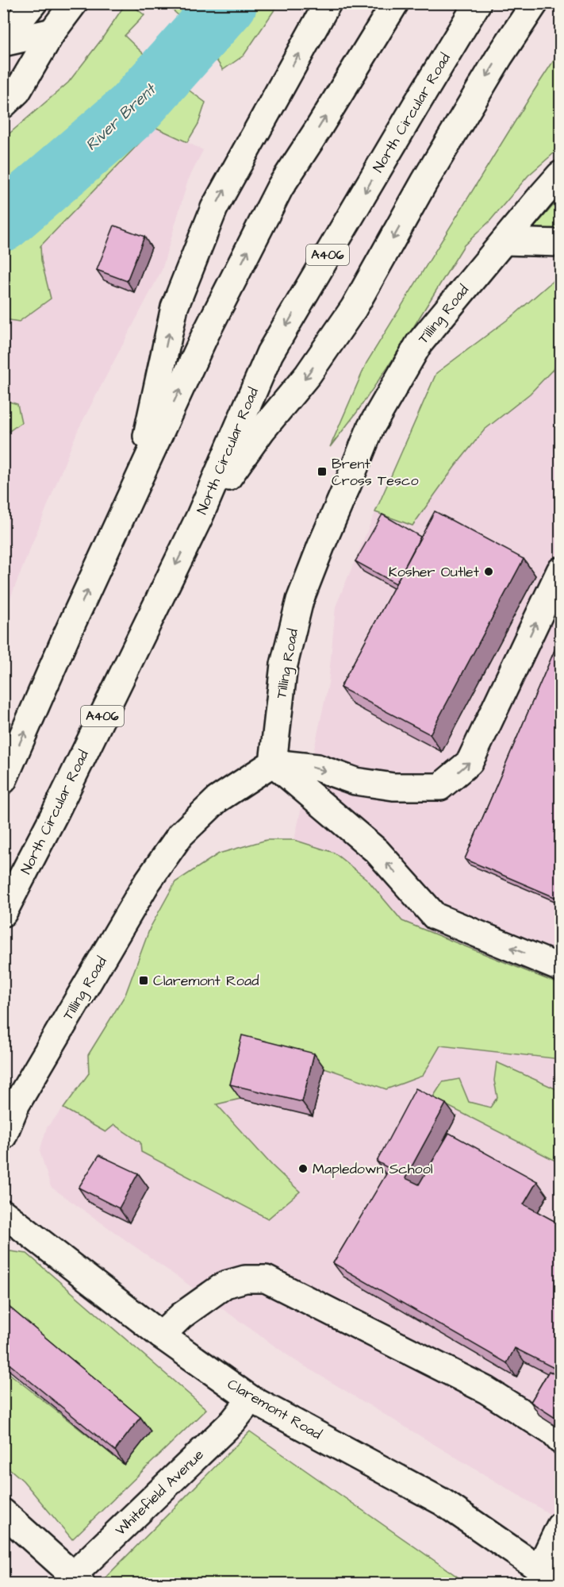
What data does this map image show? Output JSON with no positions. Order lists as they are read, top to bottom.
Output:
{
  "streets": {
    "main road": [
      "North Circular Road",
      "A406",
      "Tilling Road",
      "Claremont Road",
      "Whitefield Avenue"
    ]
  },
  "crossings": [
    ["North Circular Road", "A406"],
    ["Claremont Road", "Whitefield Avenue"]
  ],
  "water": ["River Brent"],
  "places": {
    "transit": ["Brent Cross Tesco", "Claremont Road"],
    "other": ["Kosher Outlet", "Mapledown School"]
  }
}
